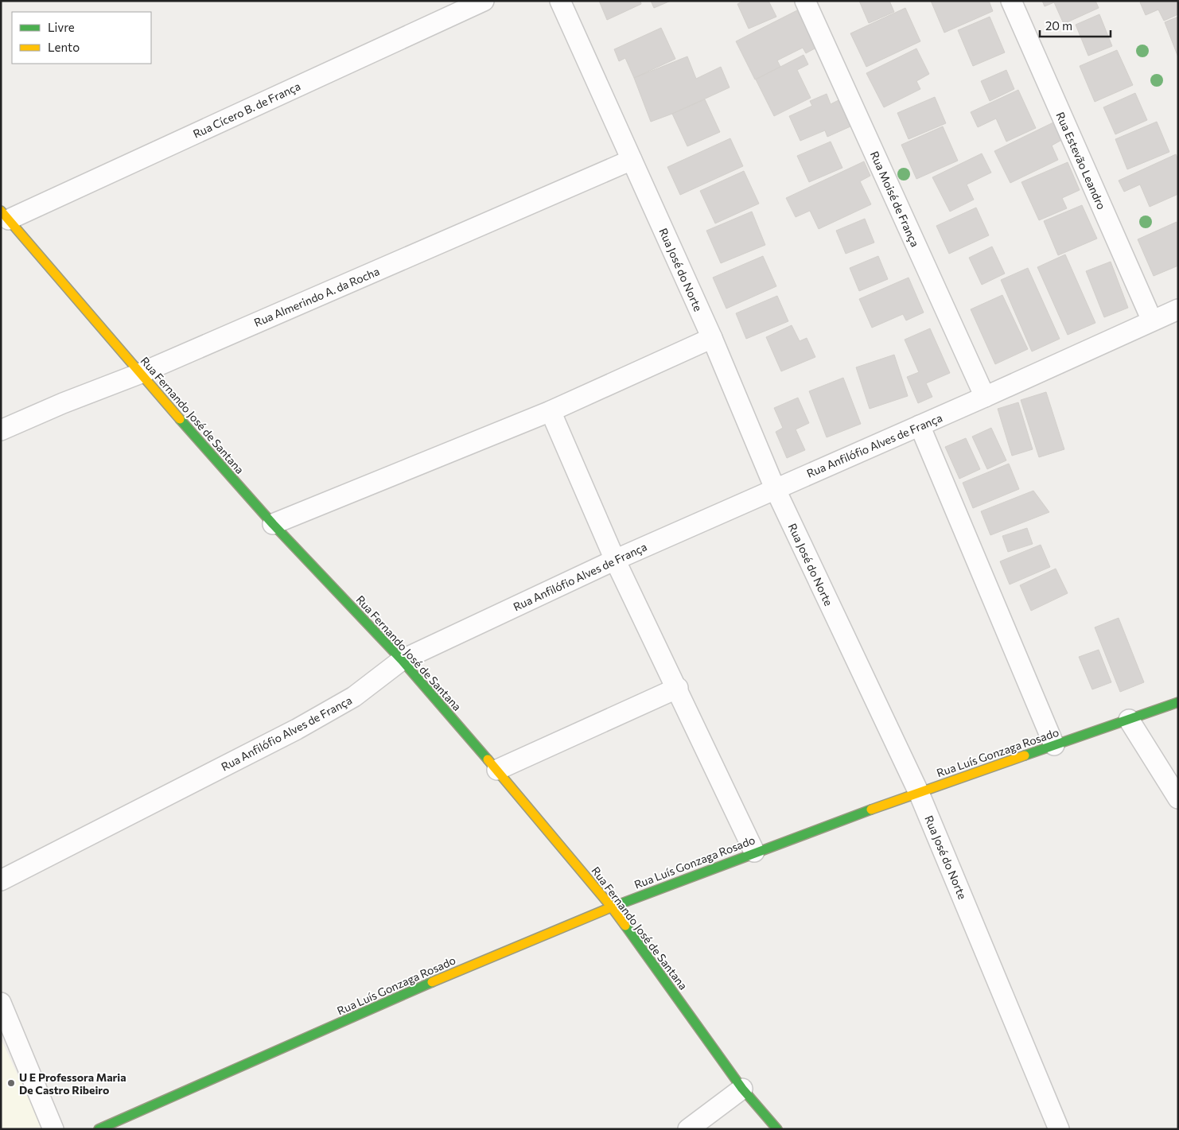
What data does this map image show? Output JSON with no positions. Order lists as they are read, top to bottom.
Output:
{
  "streets": {
    "street": [
      "Rua Cícero B. de França",
      "Rua Estevão Leandro",
      "Rua Moisé de França",
      "Rua José do Norte",
      "Rua Almerindo A. da Rocha",
      "Rua Fernando José de Santana",
      "Rua Anfilófio Alves de França",
      "Rua Luís Gonzaga Rosado"
    ]
  },
  "crossings": [
    ["Rua Cícero B. de França", "Rua Fernando José de Santana"],
    ["Rua Estevão Leandro", "Rua Anfilófio Alves de França"],
    ["Rua Moisé de França", "Rua Anfilófio Alves de França"],
    ["Rua José do Norte", "Rua Almerindo A. da Rocha"],
    ["Rua José do Norte", "Rua Anfilófio Alves de França"],
    ["Rua José do Norte", "Rua Luís Gonzaga Rosado"],
    ["Rua Almerindo A. da Rocha", "Rua Fernando José de Santana"],
    ["Rua Fernando José de Santana", "Rua Anfilófio Alves de França"],
    ["Rua Fernando José de Santana", "Rua Luís Gonzaga Rosado"]
  ],
  "places": ["U E Professora Maria De Castro Ribeiro"],
  "legend": ["Livre", "Lento"],
  "scale_bar": "20 m"
}
